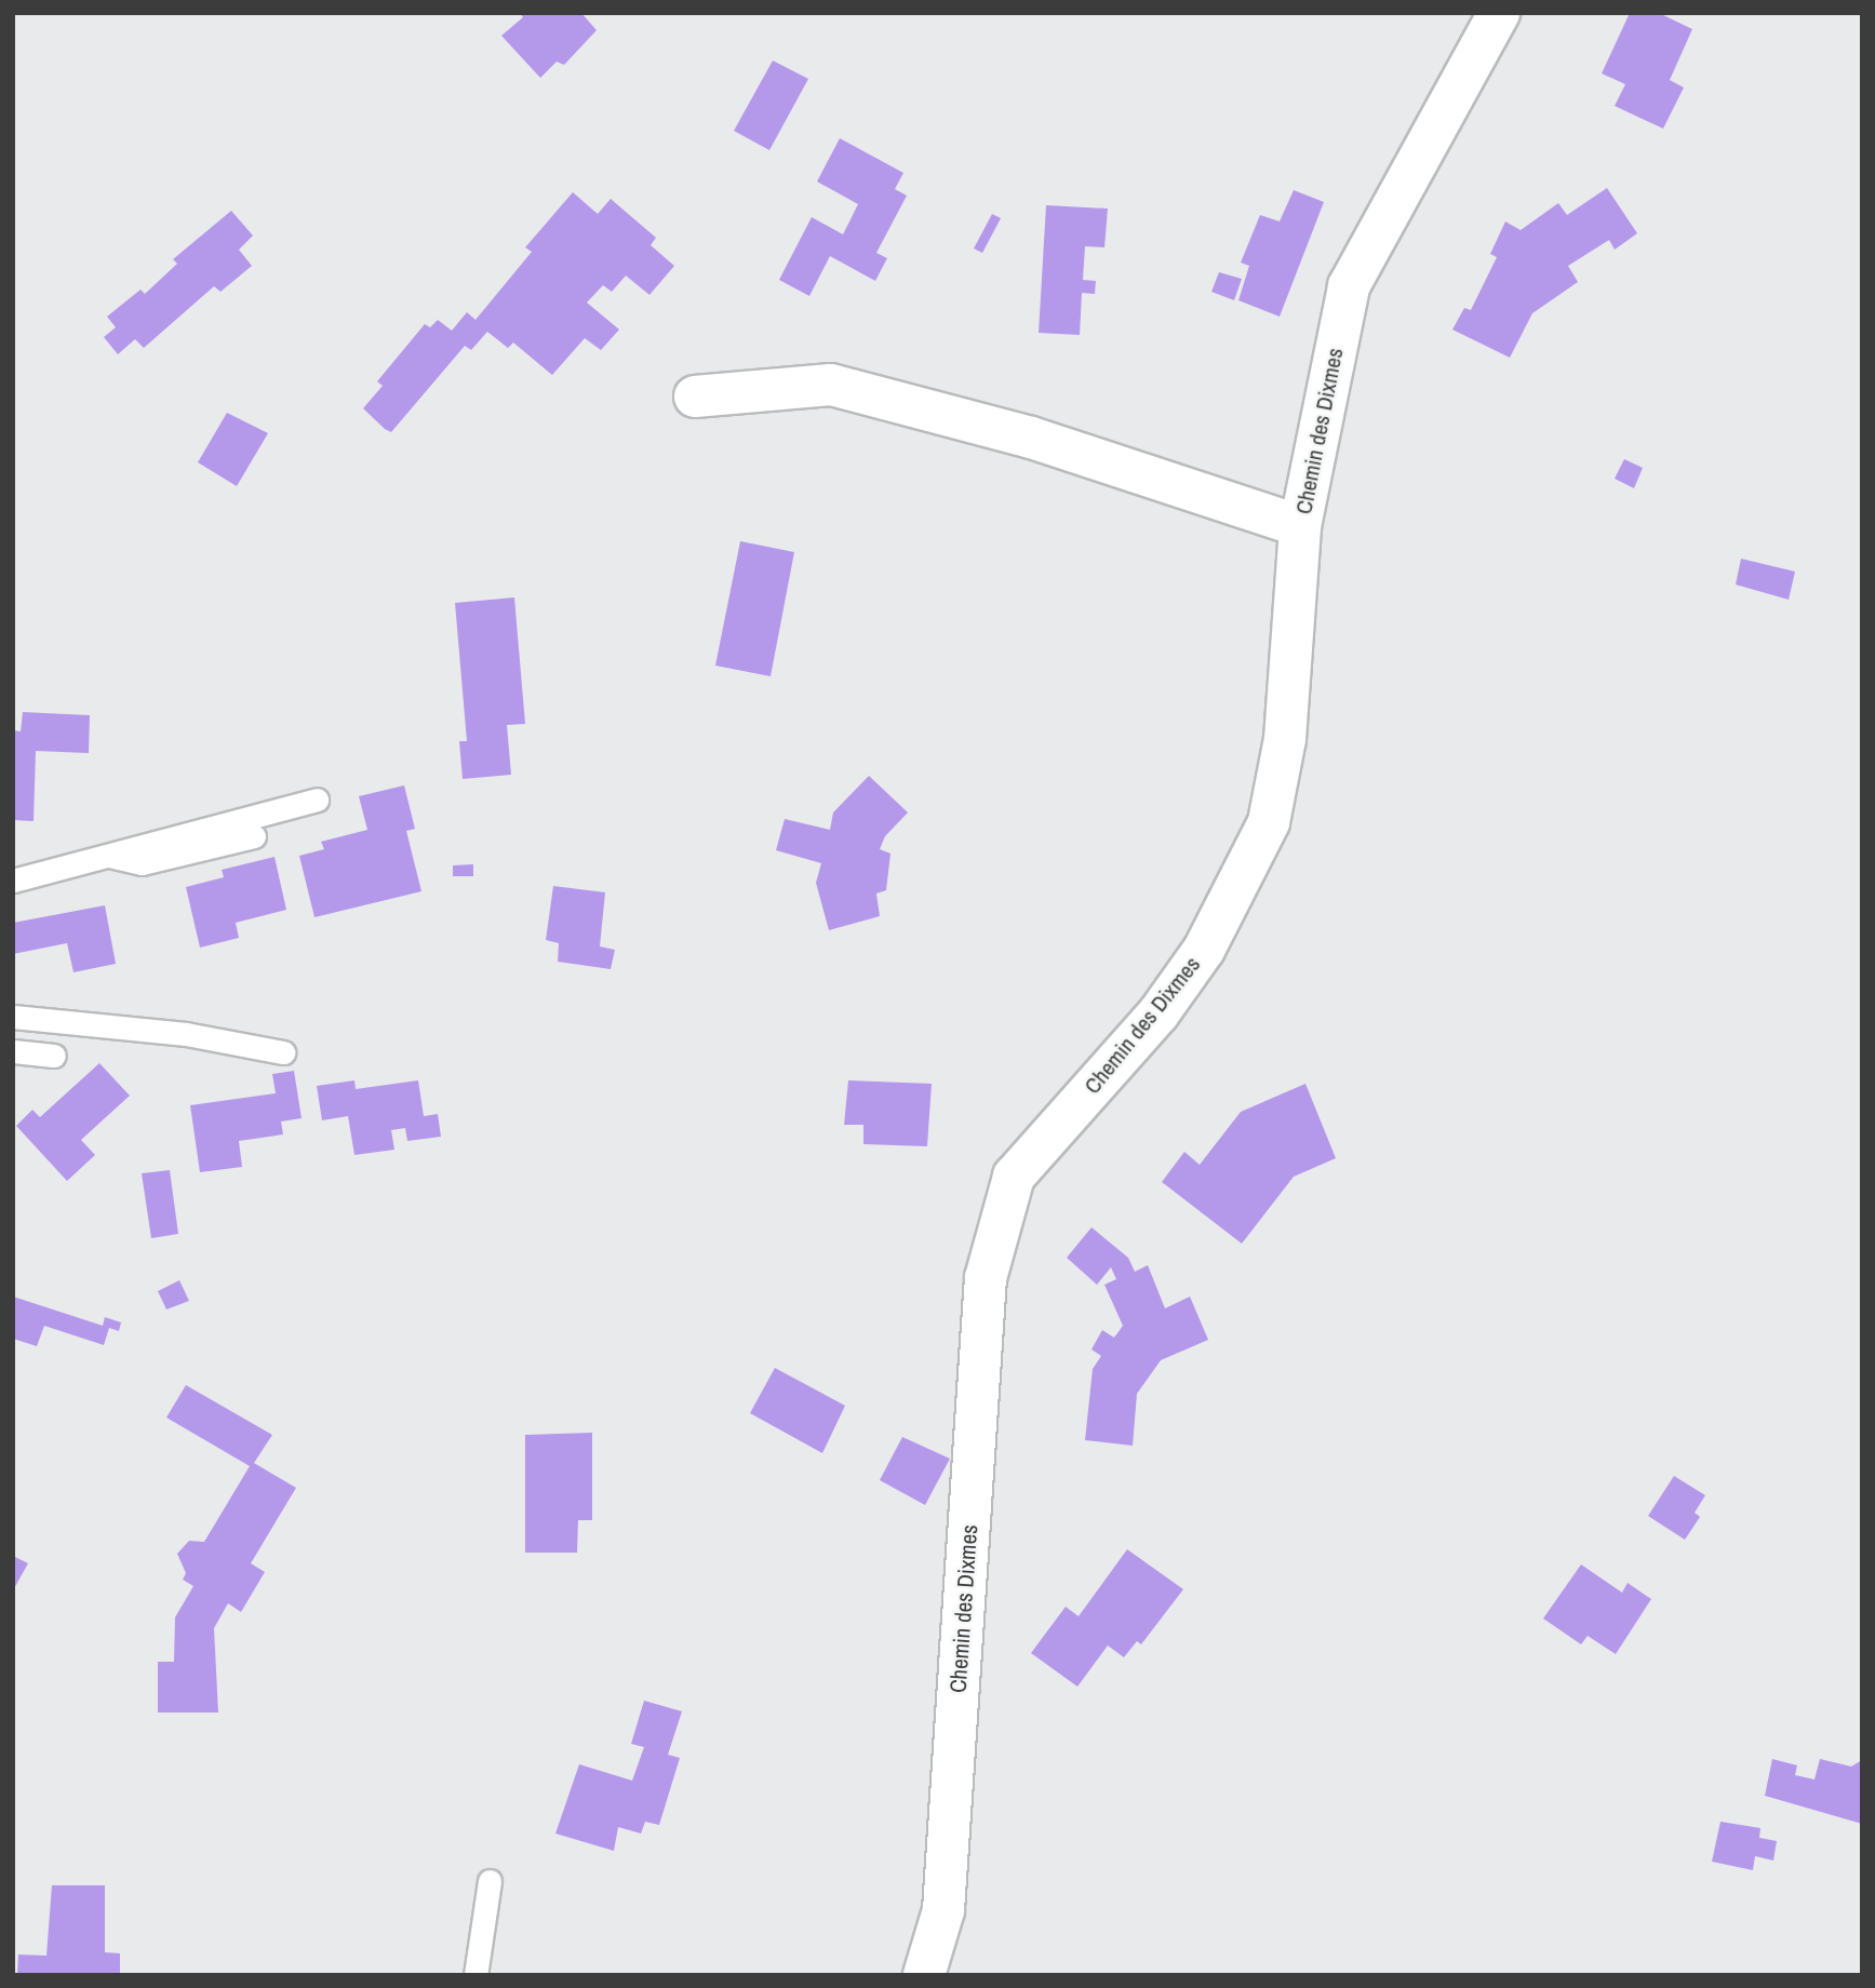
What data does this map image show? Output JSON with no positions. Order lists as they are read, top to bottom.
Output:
{
  "streets": {
    "street": ["Chemin des Dixmes"]
  }
}
